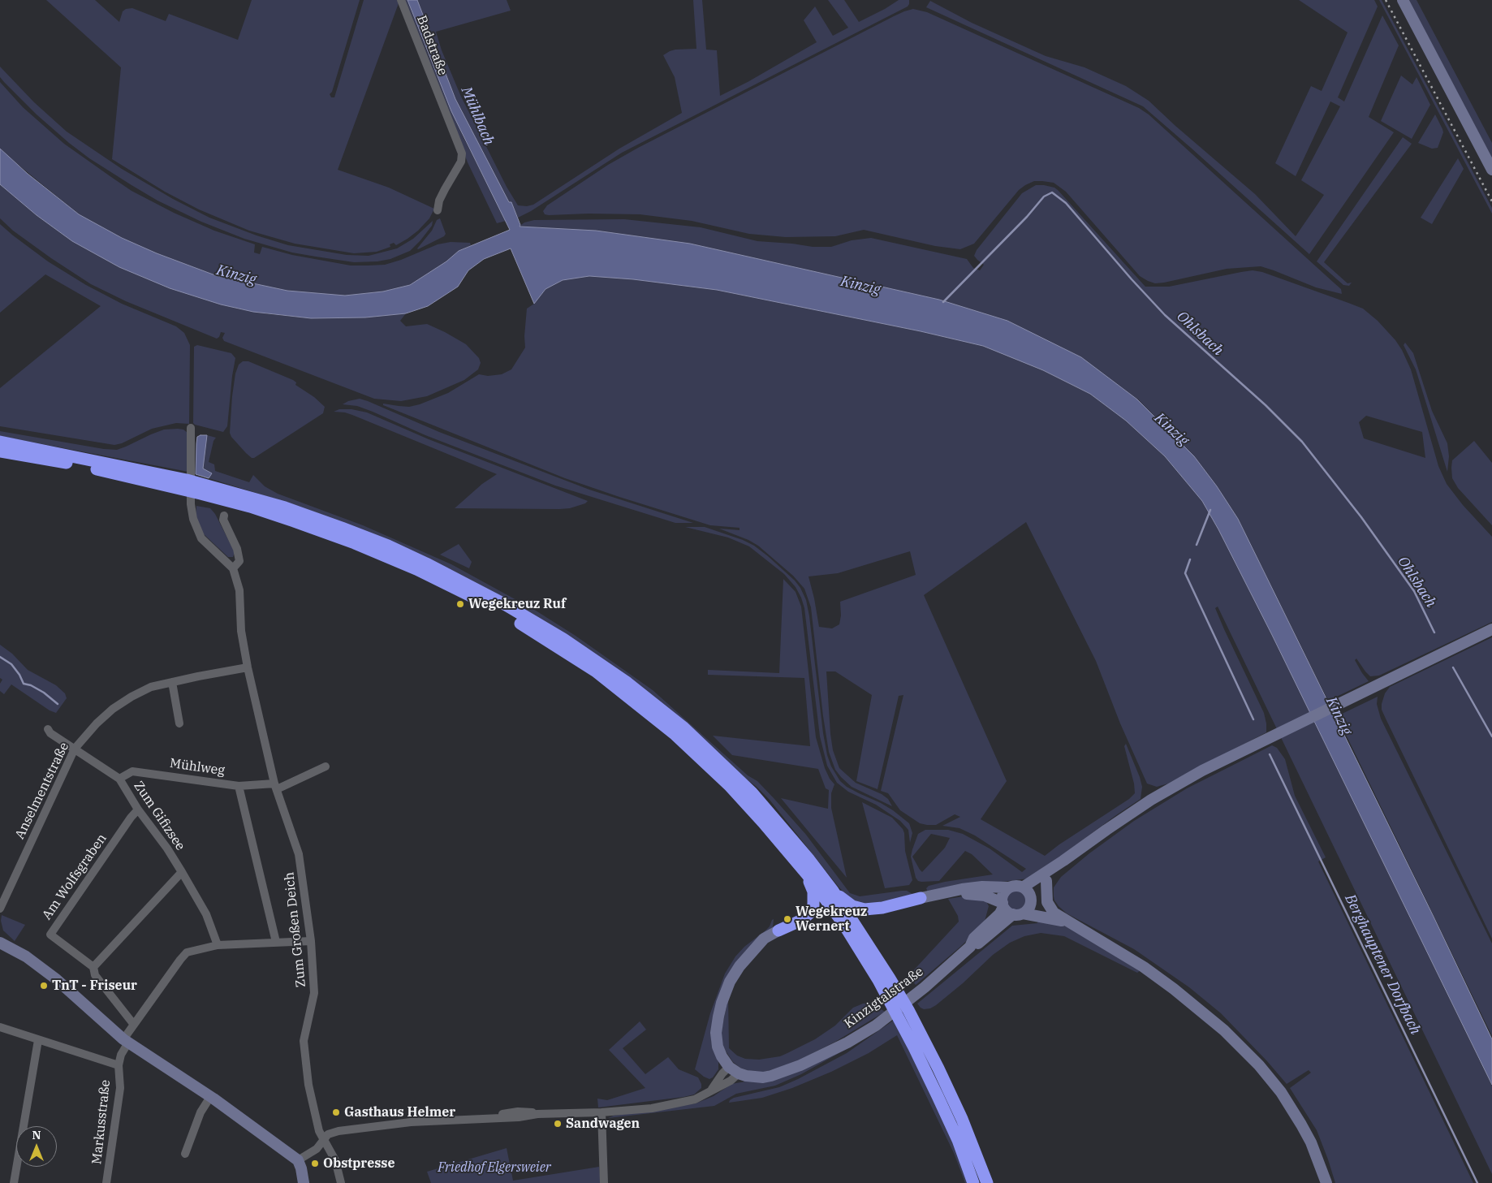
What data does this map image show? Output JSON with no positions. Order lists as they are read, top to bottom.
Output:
{
  "streets": {
    "street": [
      "Badstraße",
      "Mühlweg",
      "Anselmentstraße",
      "Zum Gifizsee",
      "Am Wolfsgraben",
      "Zum Großen Deich",
      "Kinzigtalstraße",
      "Markusstraße"
    ]
  },
  "crossings": [
    ["Mühlweg", "Zum Gifizsee"],
    ["Mühlweg", "Zum Großen Deich"],
    ["Anselmentstraße", "Zum Gifizsee"],
    ["Anselmentstraße", "Zum Großen Deich"],
    ["Zum Gifizsee", "Am Wolfsgraben"],
    ["Zum Gifizsee", "Markusstraße"],
    ["Am Wolfsgraben", "Markusstraße"],
    ["Zum Großen Deich", "Markusstraße"]
  ],
  "water": [
    "Mühlbach",
    "Kinzig",
    "Ohlsbach",
    "Berghauptener Dorfbach"
  ],
  "parks": ["Friedhof Elgersweier"],
  "places": [
    "Wegekreuz Ruf",
    "Wegekreuz Wernert",
    "TnT - Friseur",
    "Gasthaus Helmer",
    "Sandwagen",
    "Obstpresse"
  ],
  "north": "top"
}
